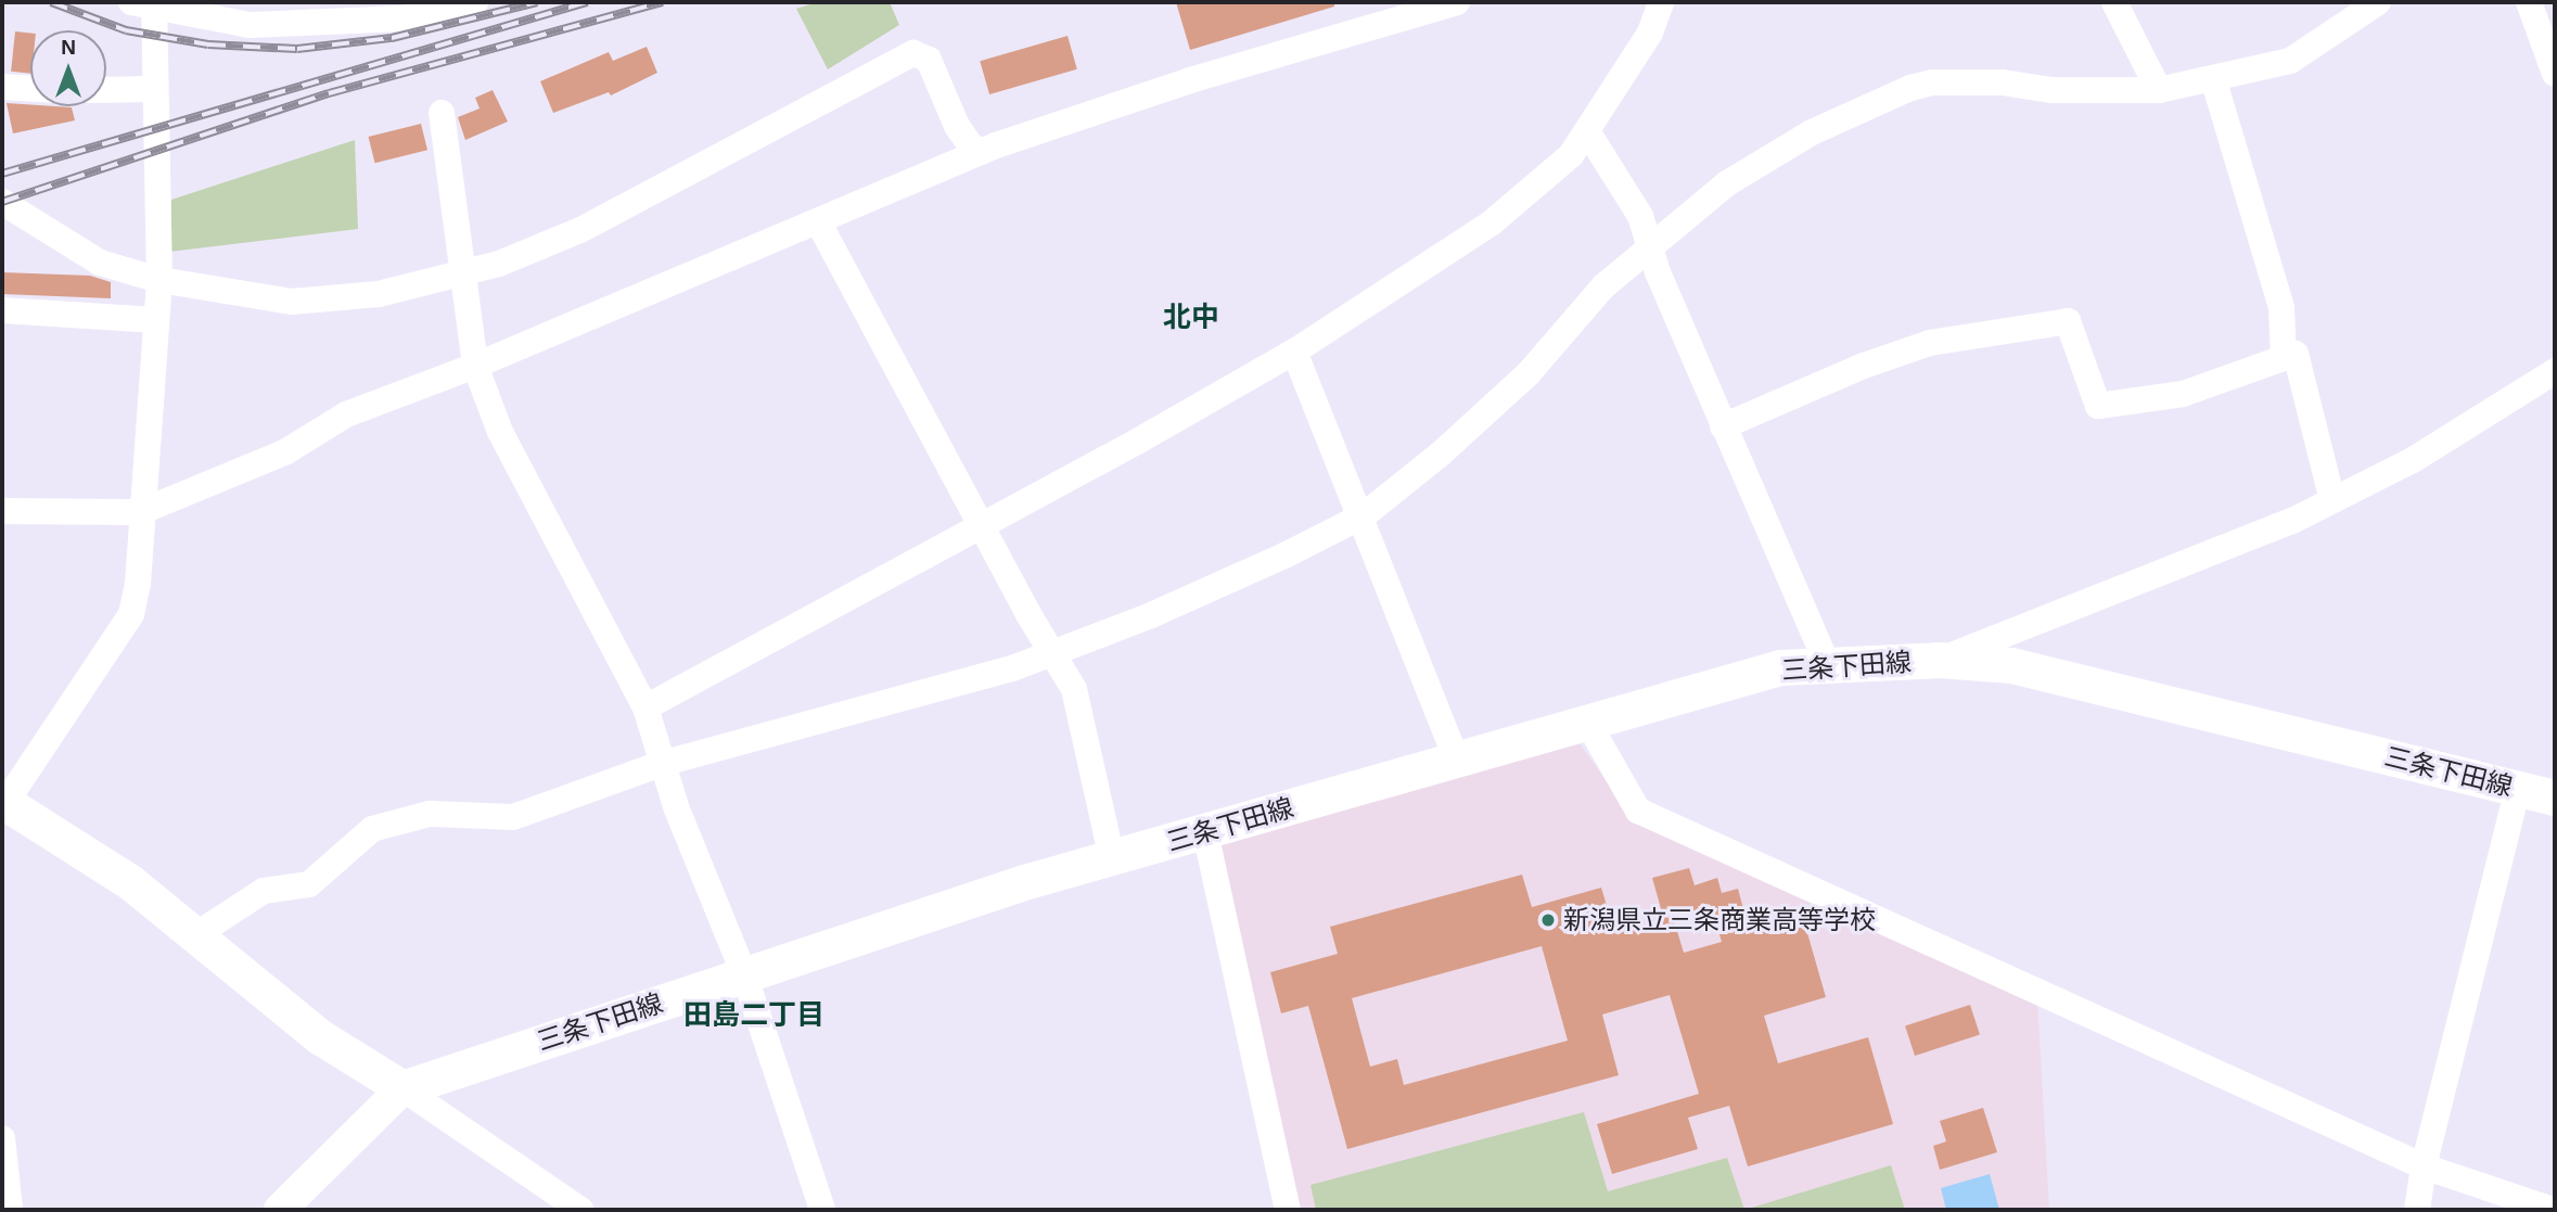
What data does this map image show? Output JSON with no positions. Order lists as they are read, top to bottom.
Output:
{
  "streets": {
    "main road": ["三条下田線"]
  },
  "districts": ["北中", "田島二丁目"],
  "places": ["新潟県立三条商業高等学校"],
  "north": "top"
}
